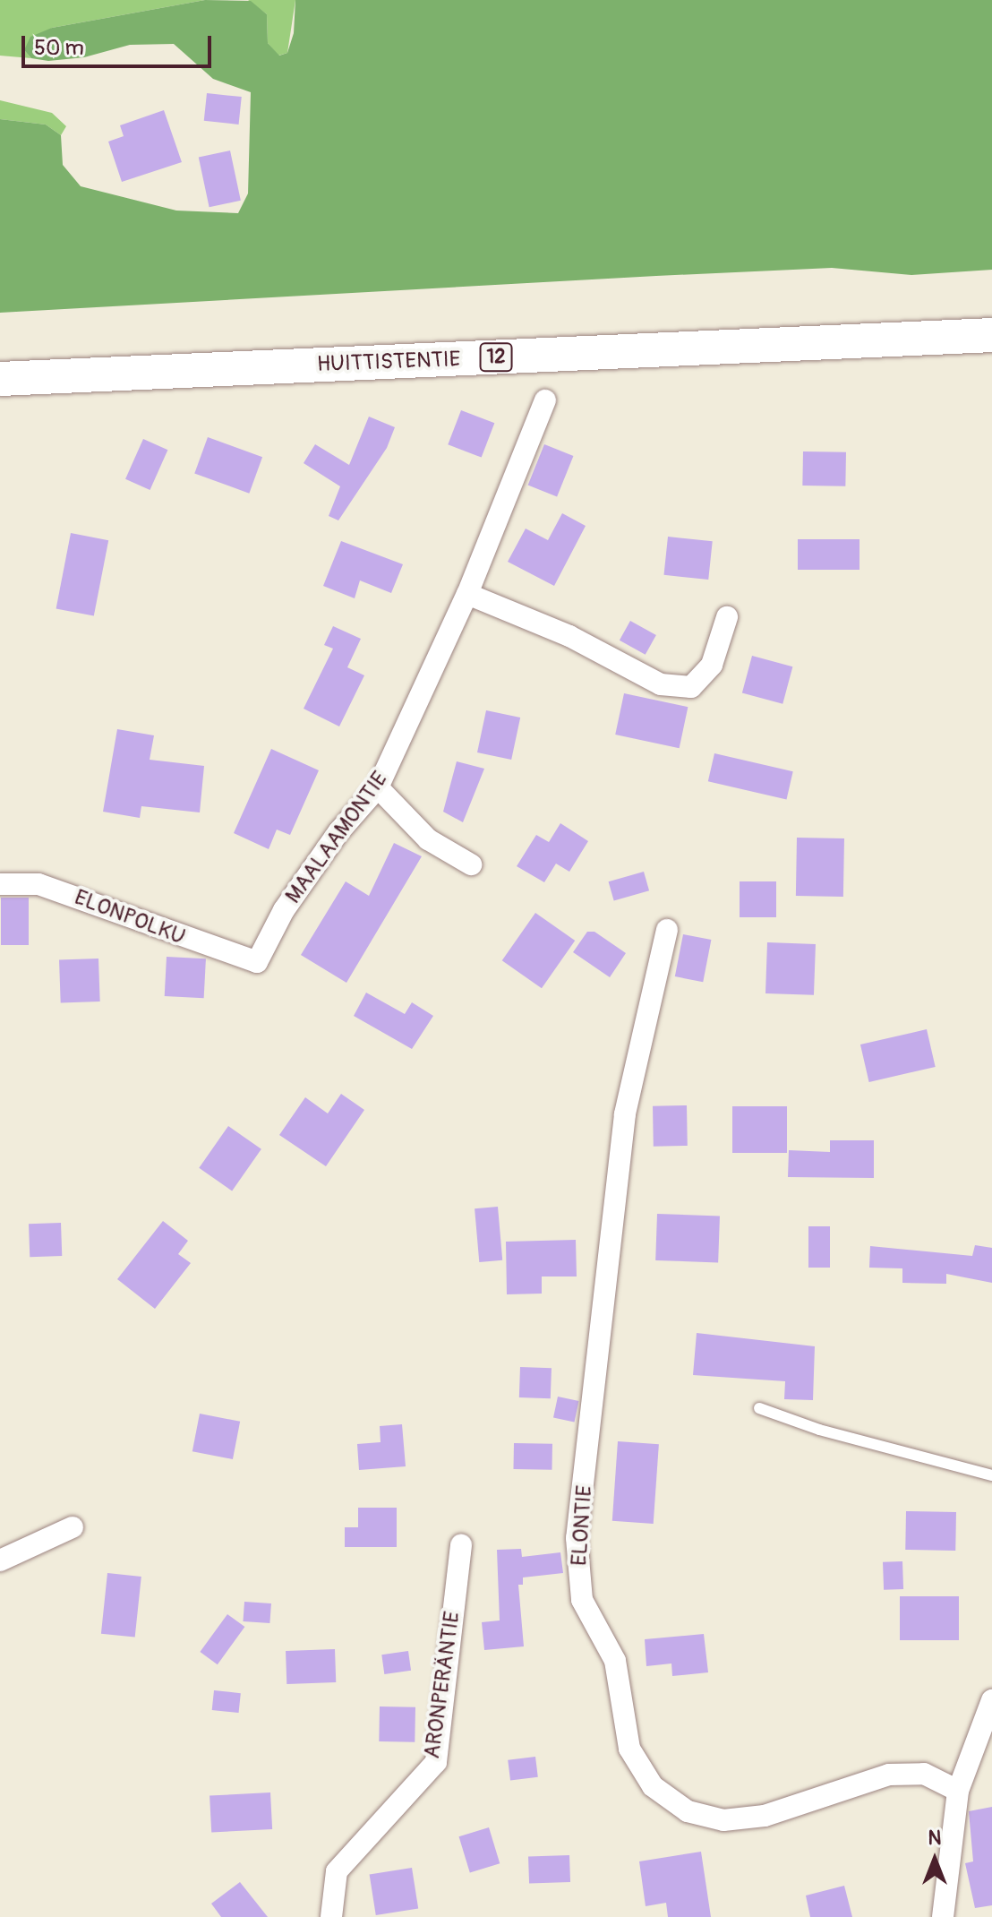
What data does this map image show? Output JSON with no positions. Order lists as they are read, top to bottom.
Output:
{
  "streets": {
    "highway": ["12", "HUITTISTENTIE"],
    "street": [
      "MAALAAMONTIE",
      "ELONPOLKU",
      "ELONTIE",
      "ARONPERÄNTIE"
    ]
  },
  "crossings": [
    ["MAALAAMONTIE", "ELONPOLKU"]
  ],
  "scale_bar": "50 m",
  "north": "top"
}
